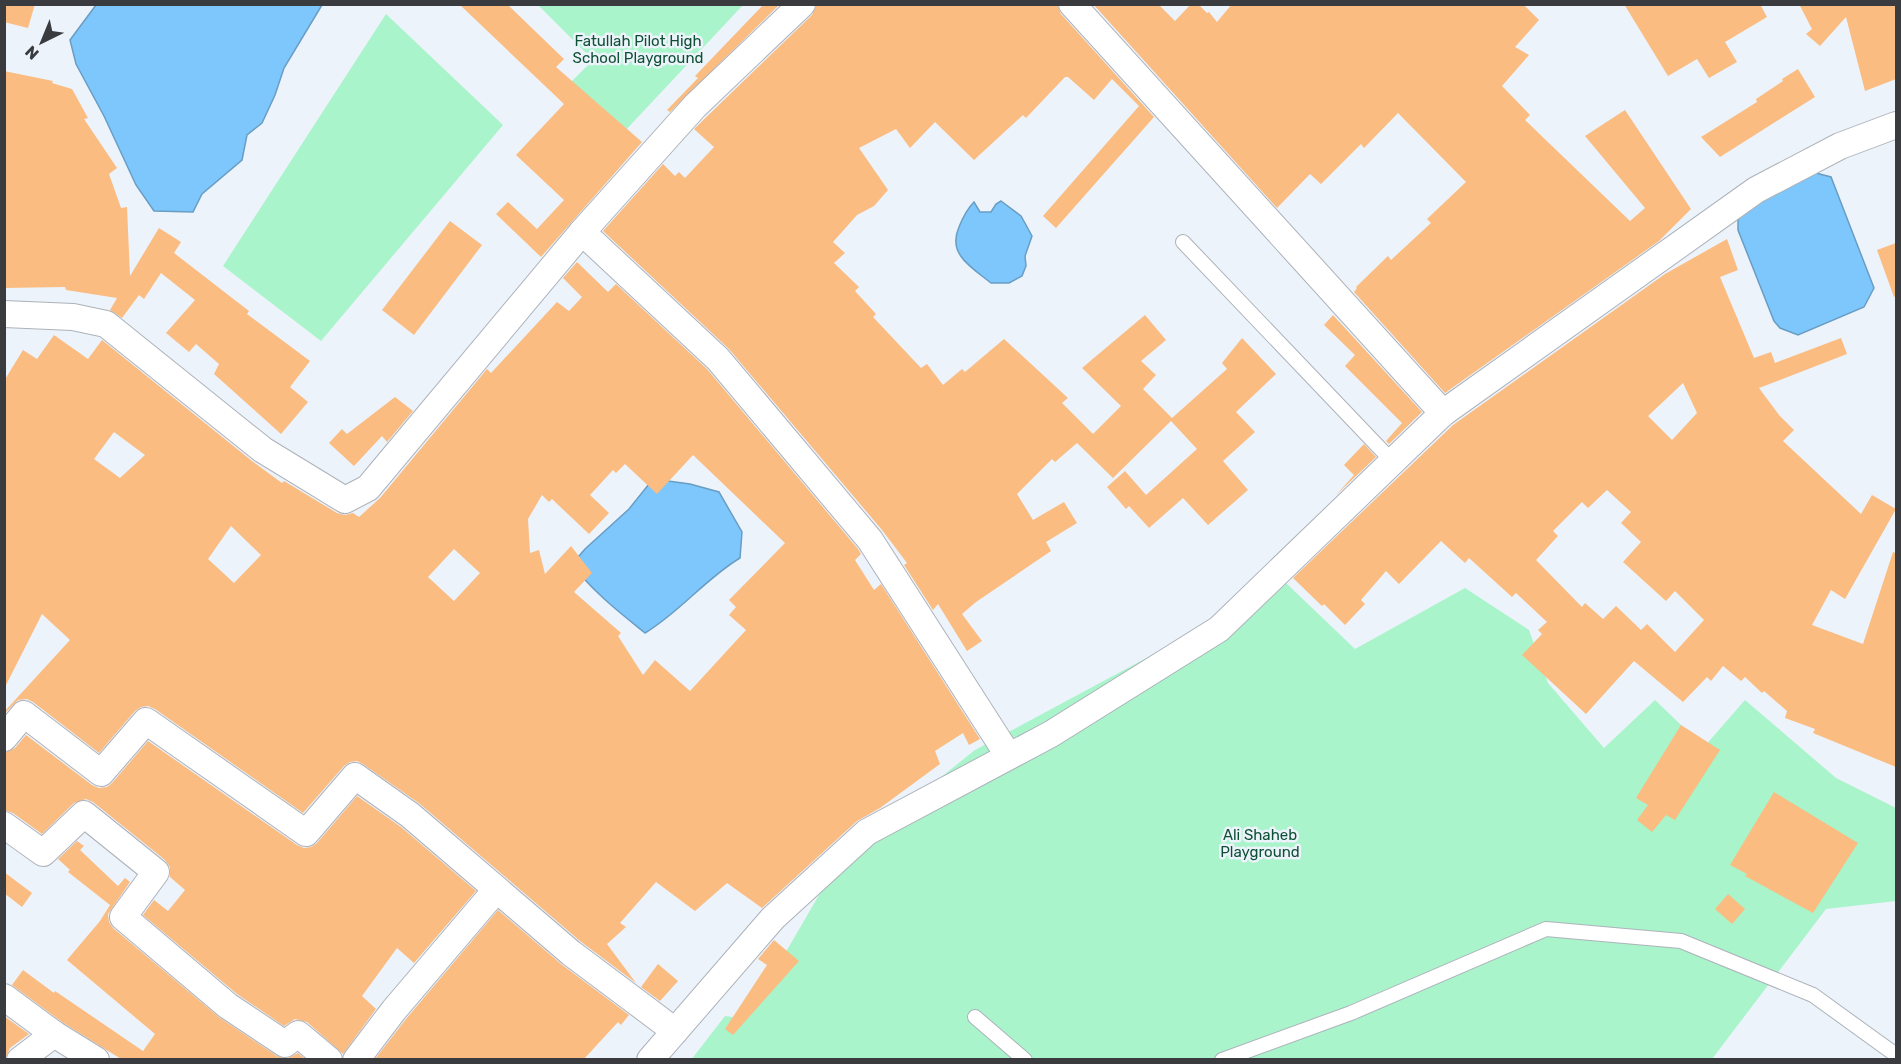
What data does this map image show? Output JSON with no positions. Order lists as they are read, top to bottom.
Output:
{
  "parks": ["Fatullah Pilot High School Playground", "Ali Shaheb Playground"],
  "north": "bottom left"
}
